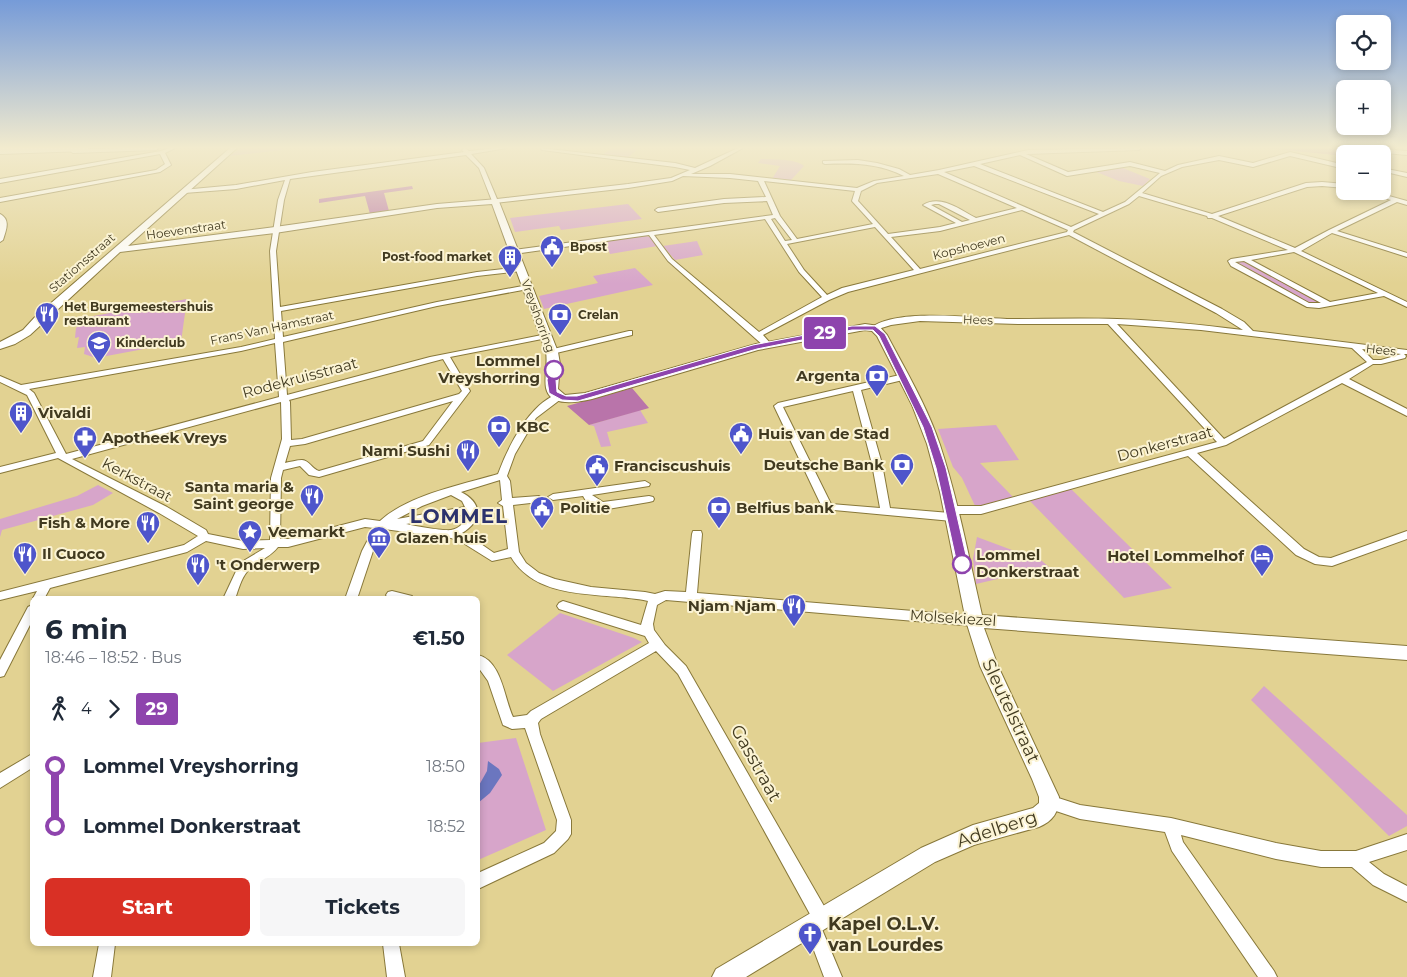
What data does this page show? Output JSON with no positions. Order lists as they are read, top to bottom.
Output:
{
  "streets": {
    "main road": [
      "Hoevenstraat",
      "Stationsstraat",
      "Vreyshorring",
      "Hees",
      "Molsekiezel",
      "Sleutelstraat",
      "Adelberg"
    ],
    "street": [
      "Kopshoeven",
      "Frans Van Hamstraat",
      "Rodekruisstraat",
      "Donkerstraat",
      "Kerkstraat",
      "Gasstraat"
    ]
  },
  "crossings": [
    ["Hoevenstraat", "Stationsstraat"],
    ["Hoevenstraat", "Vreyshorring"],
    ["Vreyshorring", "Hees"],
    ["Vreyshorring", "Frans Van Hamstraat"],
    ["Vreyshorring", "Rodekruisstraat"],
    ["Hees", "Donkerstraat"],
    ["Hees", "Sleutelstraat"],
    ["Rodekruisstraat", "Kerkstraat"],
    ["Donkerstraat", "Sleutelstraat"],
    ["Molsekiezel", "Sleutelstraat"],
    ["Sleutelstraat", "Adelberg"],
    ["Gasstraat", "Adelberg"]
  ],
  "districts": ["LOMMEL"],
  "places": {
    "public building": [
      "Bpost",
      "Huis van de Stad",
      "Franciscushuis",
      "Politie"
    ],
    "building": ["Post-food market", "Vivaldi"],
    "restaurant": [
      "Het Burgemeestershuis restaurant",
      "Nami Sushi",
      "Santa maria & Saint george",
      "Fish & More",
      "Il Cuoco",
      "'t Onderwerp",
      "Njam Njam"
    ],
    "bank": [
      "Crelan",
      "Argenta",
      "KBC",
      "Deutsche Bank",
      "Belfius bank"
    ],
    "school or university": ["Kinderclub"],
    "other": ["Lommel Vreyshorring", "Lommel Donkerstraat"],
    "pharmacy": ["Apotheek Vreys"],
    "place": ["Veemarkt"],
    "museum": ["Glazen huis"],
    "hotel": ["Hotel Lommelhof"],
    "church": ["Kapel O.L.V. van Lourdes"]
  },
  "lines": ["bus line 29"],
  "page": {
    "on_map": "29",
    "map_buttons": ["+", "−"],
    "heading": ["6 min", "18:46 – 18:52 · Bus", "€1.50"],
    "legs": ["4", "29"],
    "list": [
      {
        "name": "Lommel Vreyshorring",
        "value": "18:50"
      },
      {
        "name": "Lommel Donkerstraat",
        "value": "18:52"
      }
    ],
    "buttons": ["Start", "Tickets"]
  }
}
